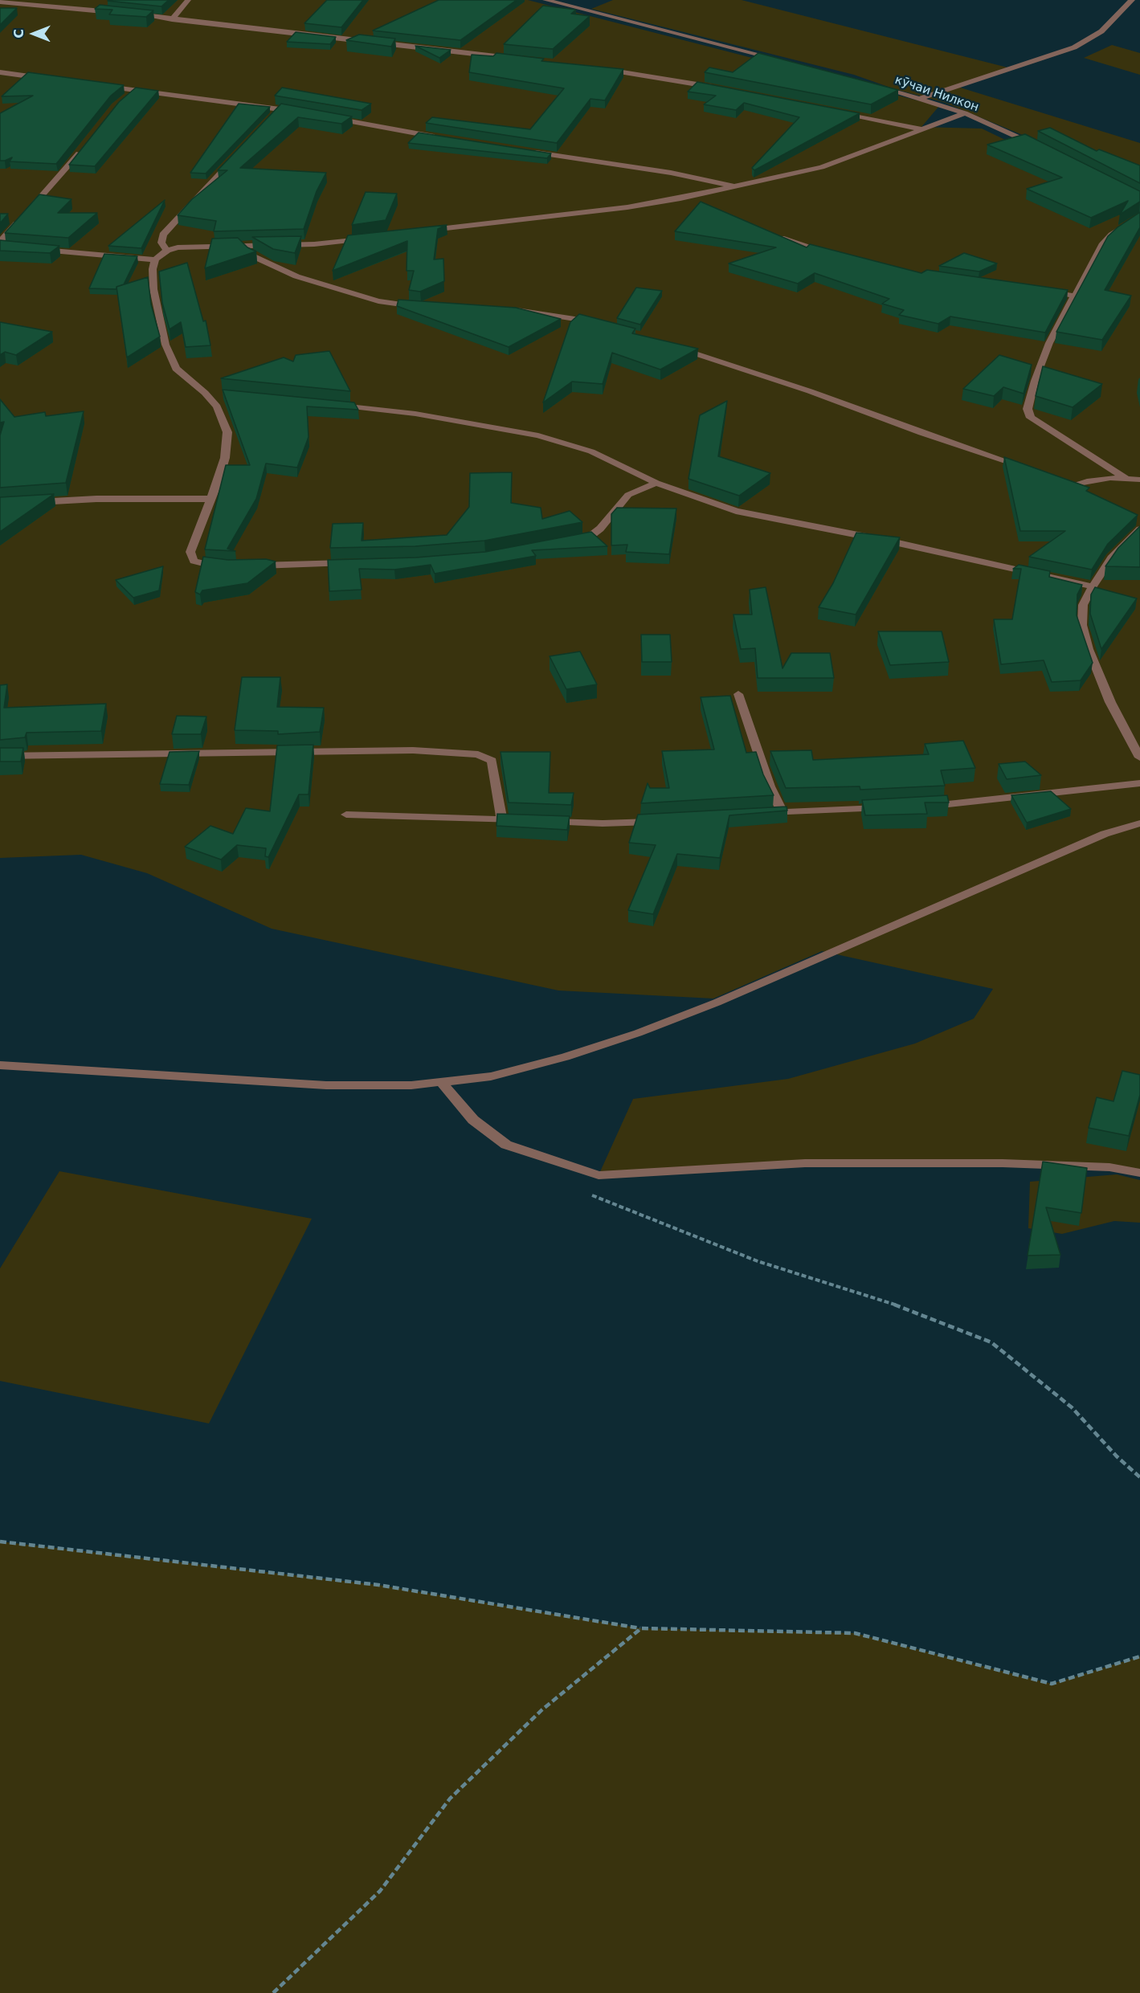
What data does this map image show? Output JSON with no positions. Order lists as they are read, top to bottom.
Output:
{
  "streets": {
    "street": ["кӯчаи Нилкон"]
  },
  "north": "left"
}
